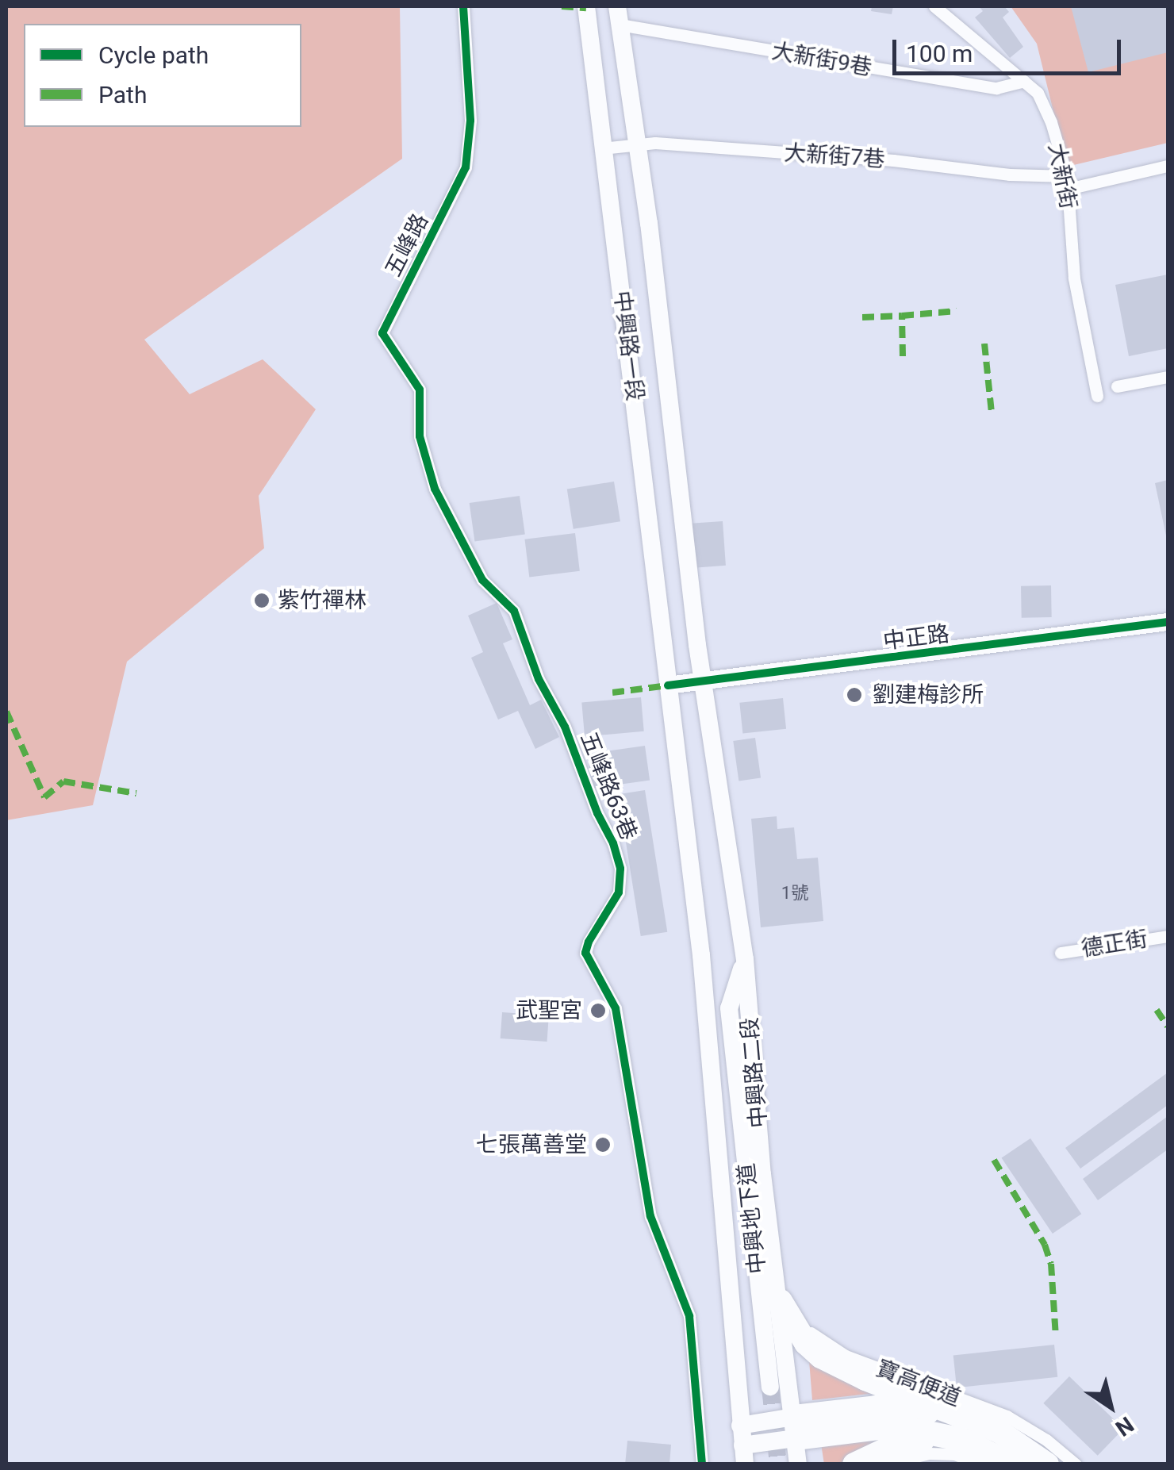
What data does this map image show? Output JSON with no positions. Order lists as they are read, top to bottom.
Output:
{
  "streets": {
    "street": [
      "大新街9巷",
      "大新街7巷",
      "大新街",
      "五峰路",
      "中興路一段",
      "中正路",
      "五峰路63巷",
      "德正街",
      "中興路二段",
      "中興地下道",
      "寶高便道"
    ]
  },
  "crossings": [
    ["大新街9巷", "大新街"],
    ["大新街9巷", "中興路一段"],
    ["大新街7巷", "大新街"],
    ["大新街7巷", "中興路一段"],
    ["五峰路", "五峰路63巷"],
    ["中興路一段", "中正路"],
    ["中興路一段", "中興路二段"],
    ["中正路", "中興路二段"],
    ["中興路二段", "中興地下道"],
    ["中興路二段", "寶高便道"]
  ],
  "places": [
    "紫竹禪林",
    "劉建梅診所",
    "武聖宮",
    "七張萬善堂"
  ],
  "house_numbers": ["1號"],
  "legend": ["Cycle path", "Path"],
  "scale_bar": "100 m",
  "north": "bottom right"
}
